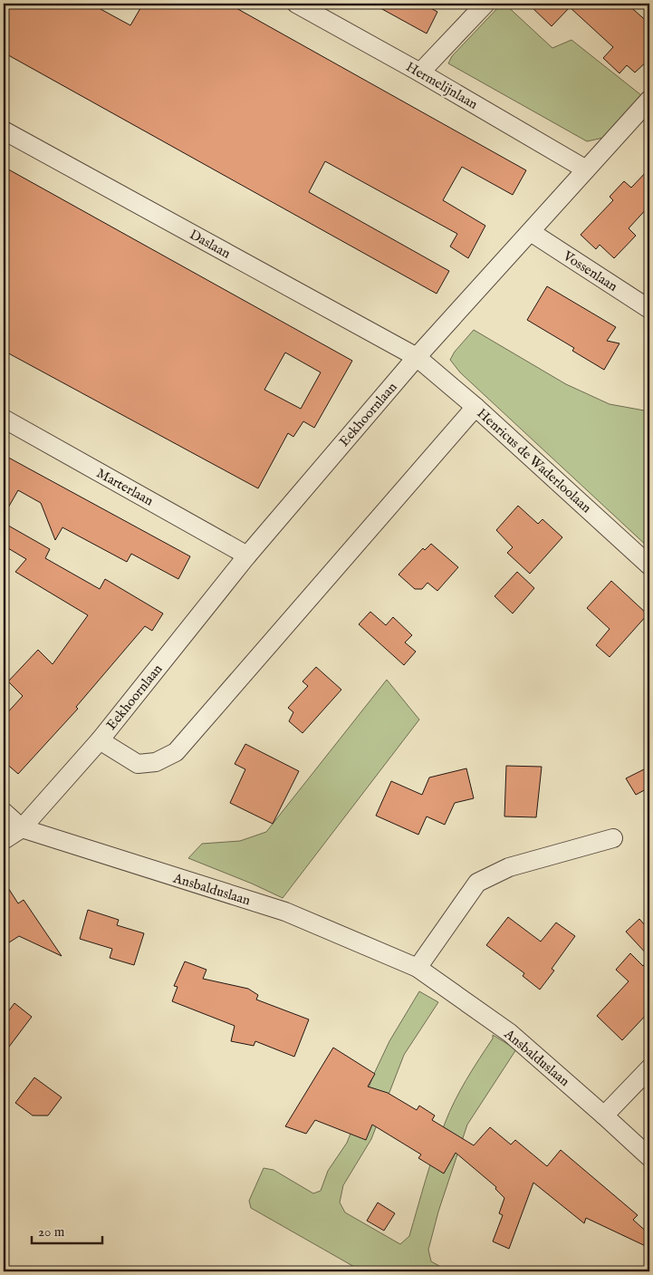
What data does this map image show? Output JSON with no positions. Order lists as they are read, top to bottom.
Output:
{
  "streets": {
    "street": [
      "Hermelijnlaan",
      "Daslaan",
      "Vossenlaan",
      "Eekhoornlaan",
      "Henricus de Waderloolaan",
      "Marterlaan",
      "Ansbalduslaan"
    ]
  },
  "crossings": [
    ["Hermelijnlaan", "Eekhoornlaan"],
    ["Daslaan", "Eekhoornlaan"],
    ["Daslaan", "Henricus de Waderloolaan"],
    ["Vossenlaan", "Eekhoornlaan"],
    ["Eekhoornlaan", "Henricus de Waderloolaan"],
    ["Eekhoornlaan", "Marterlaan"],
    ["Eekhoornlaan", "Ansbalduslaan"]
  ],
  "scale_bar": "20 m"
}
